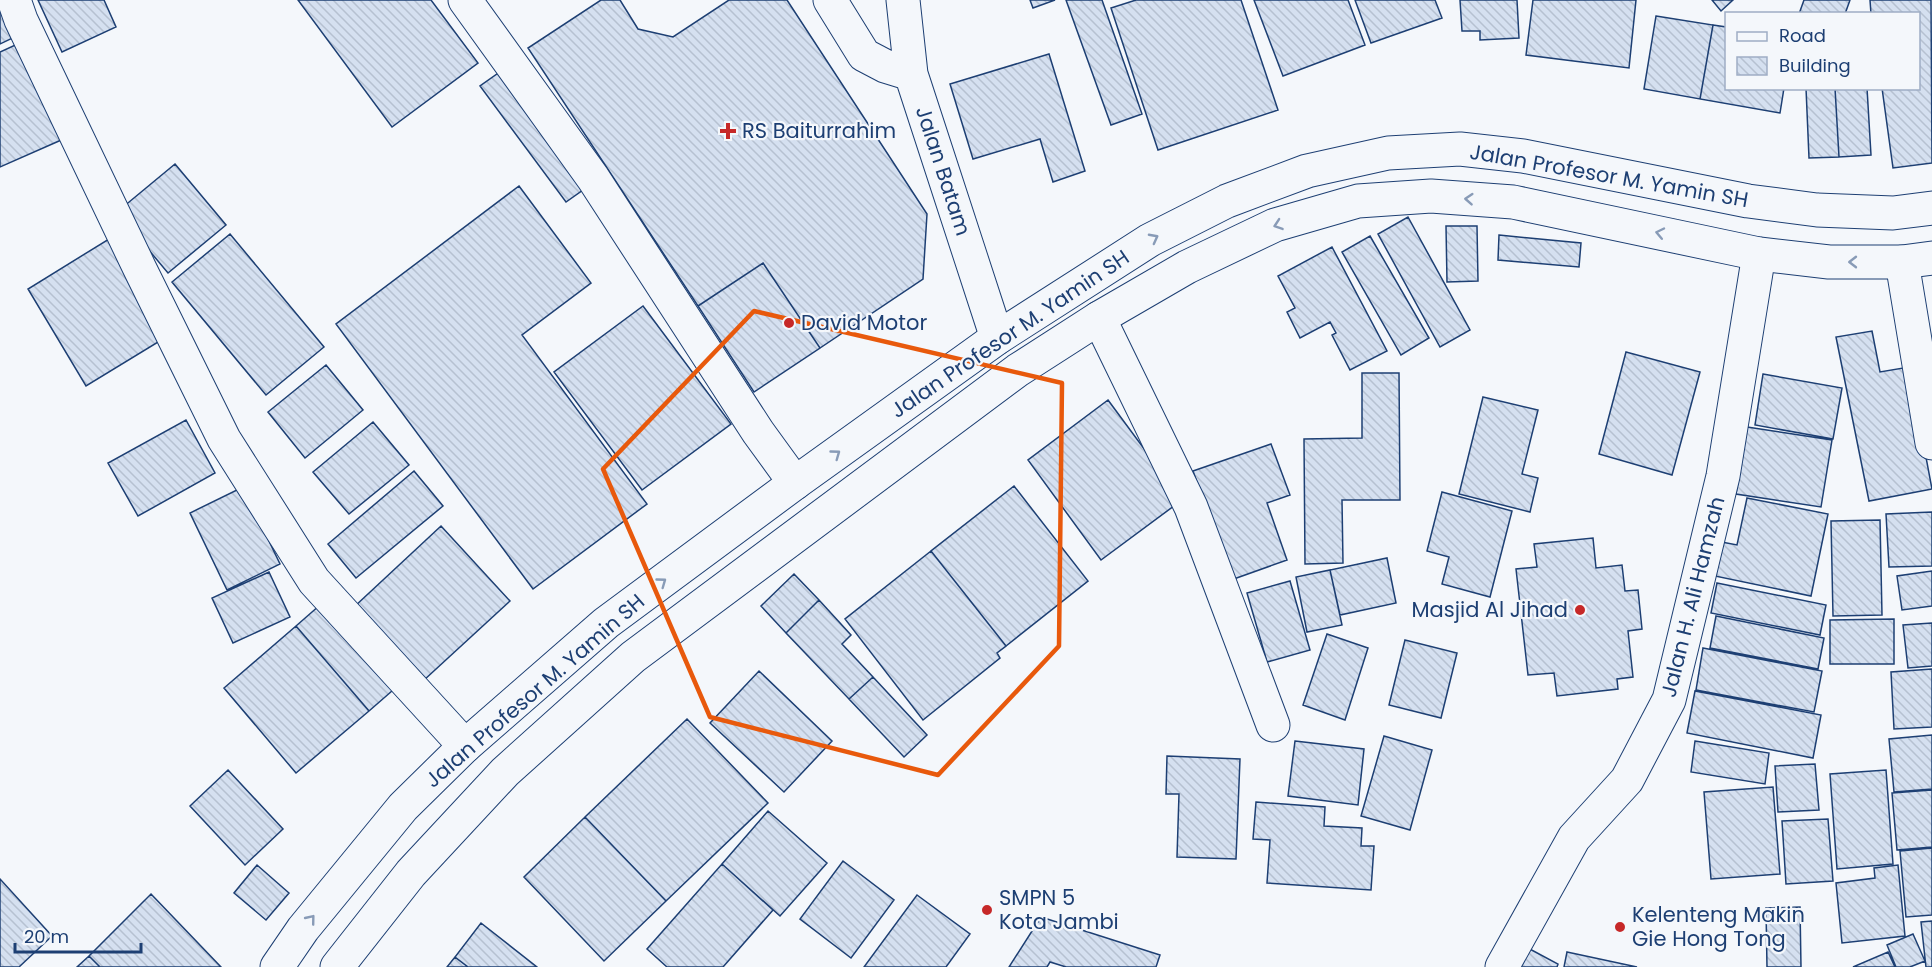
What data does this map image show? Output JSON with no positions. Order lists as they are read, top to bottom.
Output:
{
  "streets": {
    "main road": ["Jalan Batam", "Jalan Profesor M. Yamin SH", "Jalan H. Ali Hamzah"]
  },
  "crossings": [
    ["Jalan Batam", "Jalan Profesor M. Yamin SH"],
    ["Jalan Profesor M. Yamin SH", "Jalan H. Ali Hamzah"]
  ],
  "places": {
    "health": ["RS Baiturrahim"],
    "other": [
      "David Motor",
      "Masjid Al Jihad",
      "SMPN 5 Kota Jambi",
      "Kelenteng Makin Gie Hong Tong"
    ]
  },
  "legend": ["Road", "Building"],
  "scale_bar": "20 m"
}
